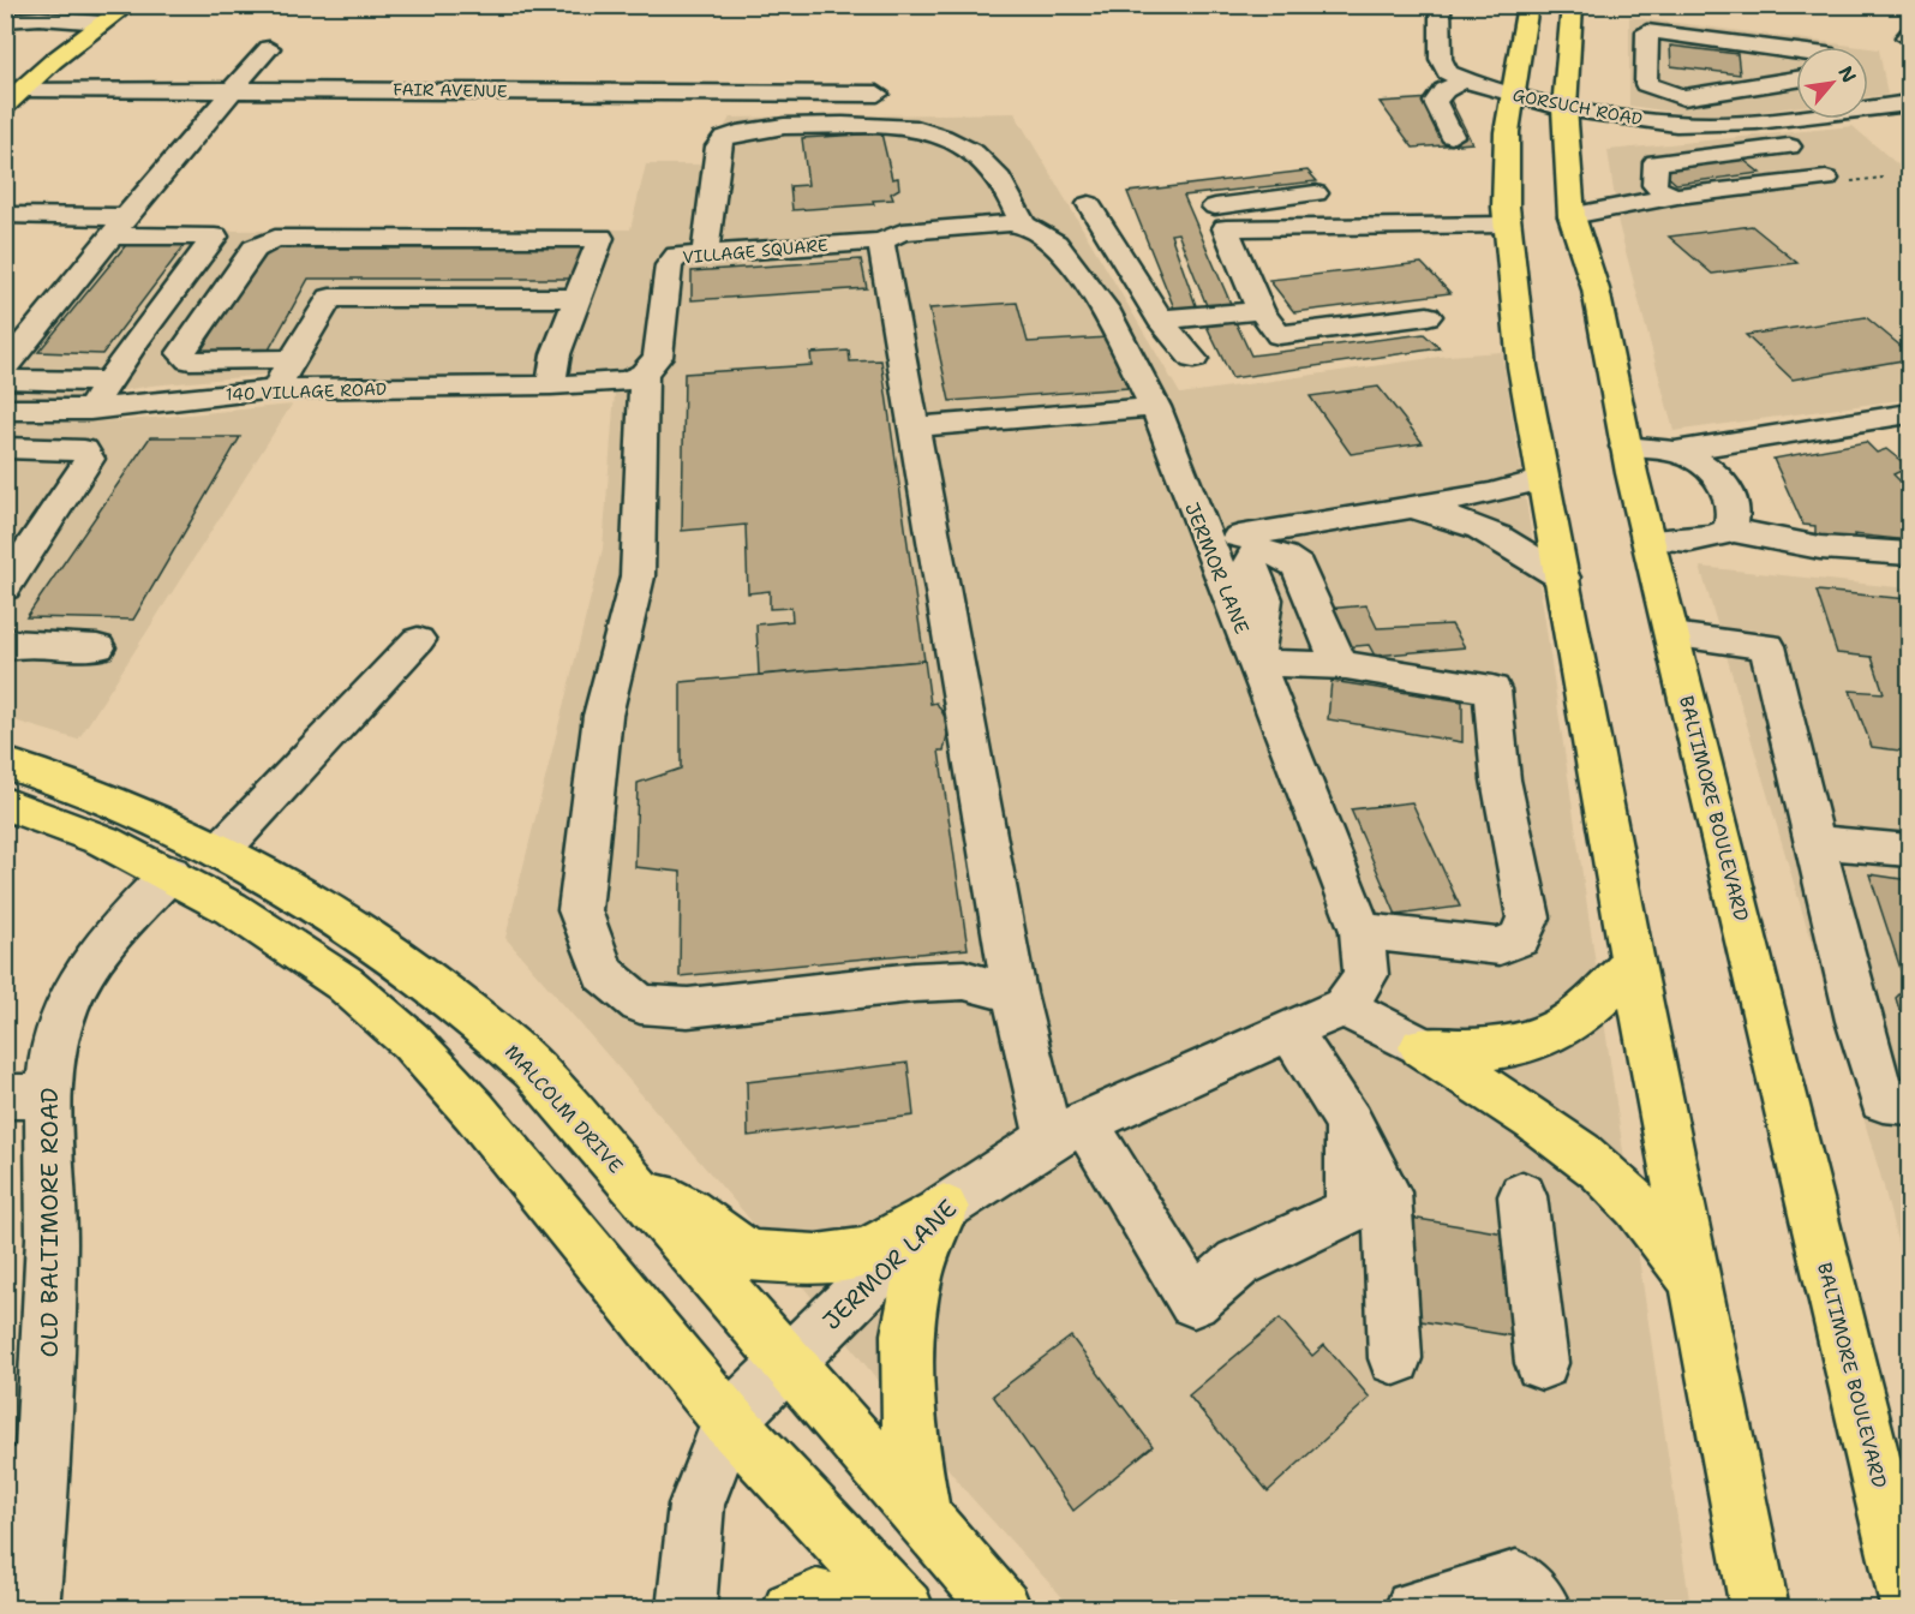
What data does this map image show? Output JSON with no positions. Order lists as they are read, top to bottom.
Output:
{
  "streets": {
    "main road": ["BALTIMORE BOULEVARD", "MALCOLM DRIVE"],
    "street": [
      "FAIR AVENUE",
      "GORSUCH ROAD",
      "VILLAGE SQUARE",
      "140 VILLAGE ROAD",
      "JERMOR LANE",
      "OLD BALTIMORE ROAD"
    ]
  },
  "crossings": [
    ["GORSUCH ROAD", "BALTIMORE BOULEVARD"],
    ["VILLAGE SQUARE", "140 VILLAGE ROAD"],
    ["VILLAGE SQUARE", "JERMOR LANE"],
    ["JERMOR LANE", "MALCOLM DRIVE"]
  ],
  "north": "top right"
}
